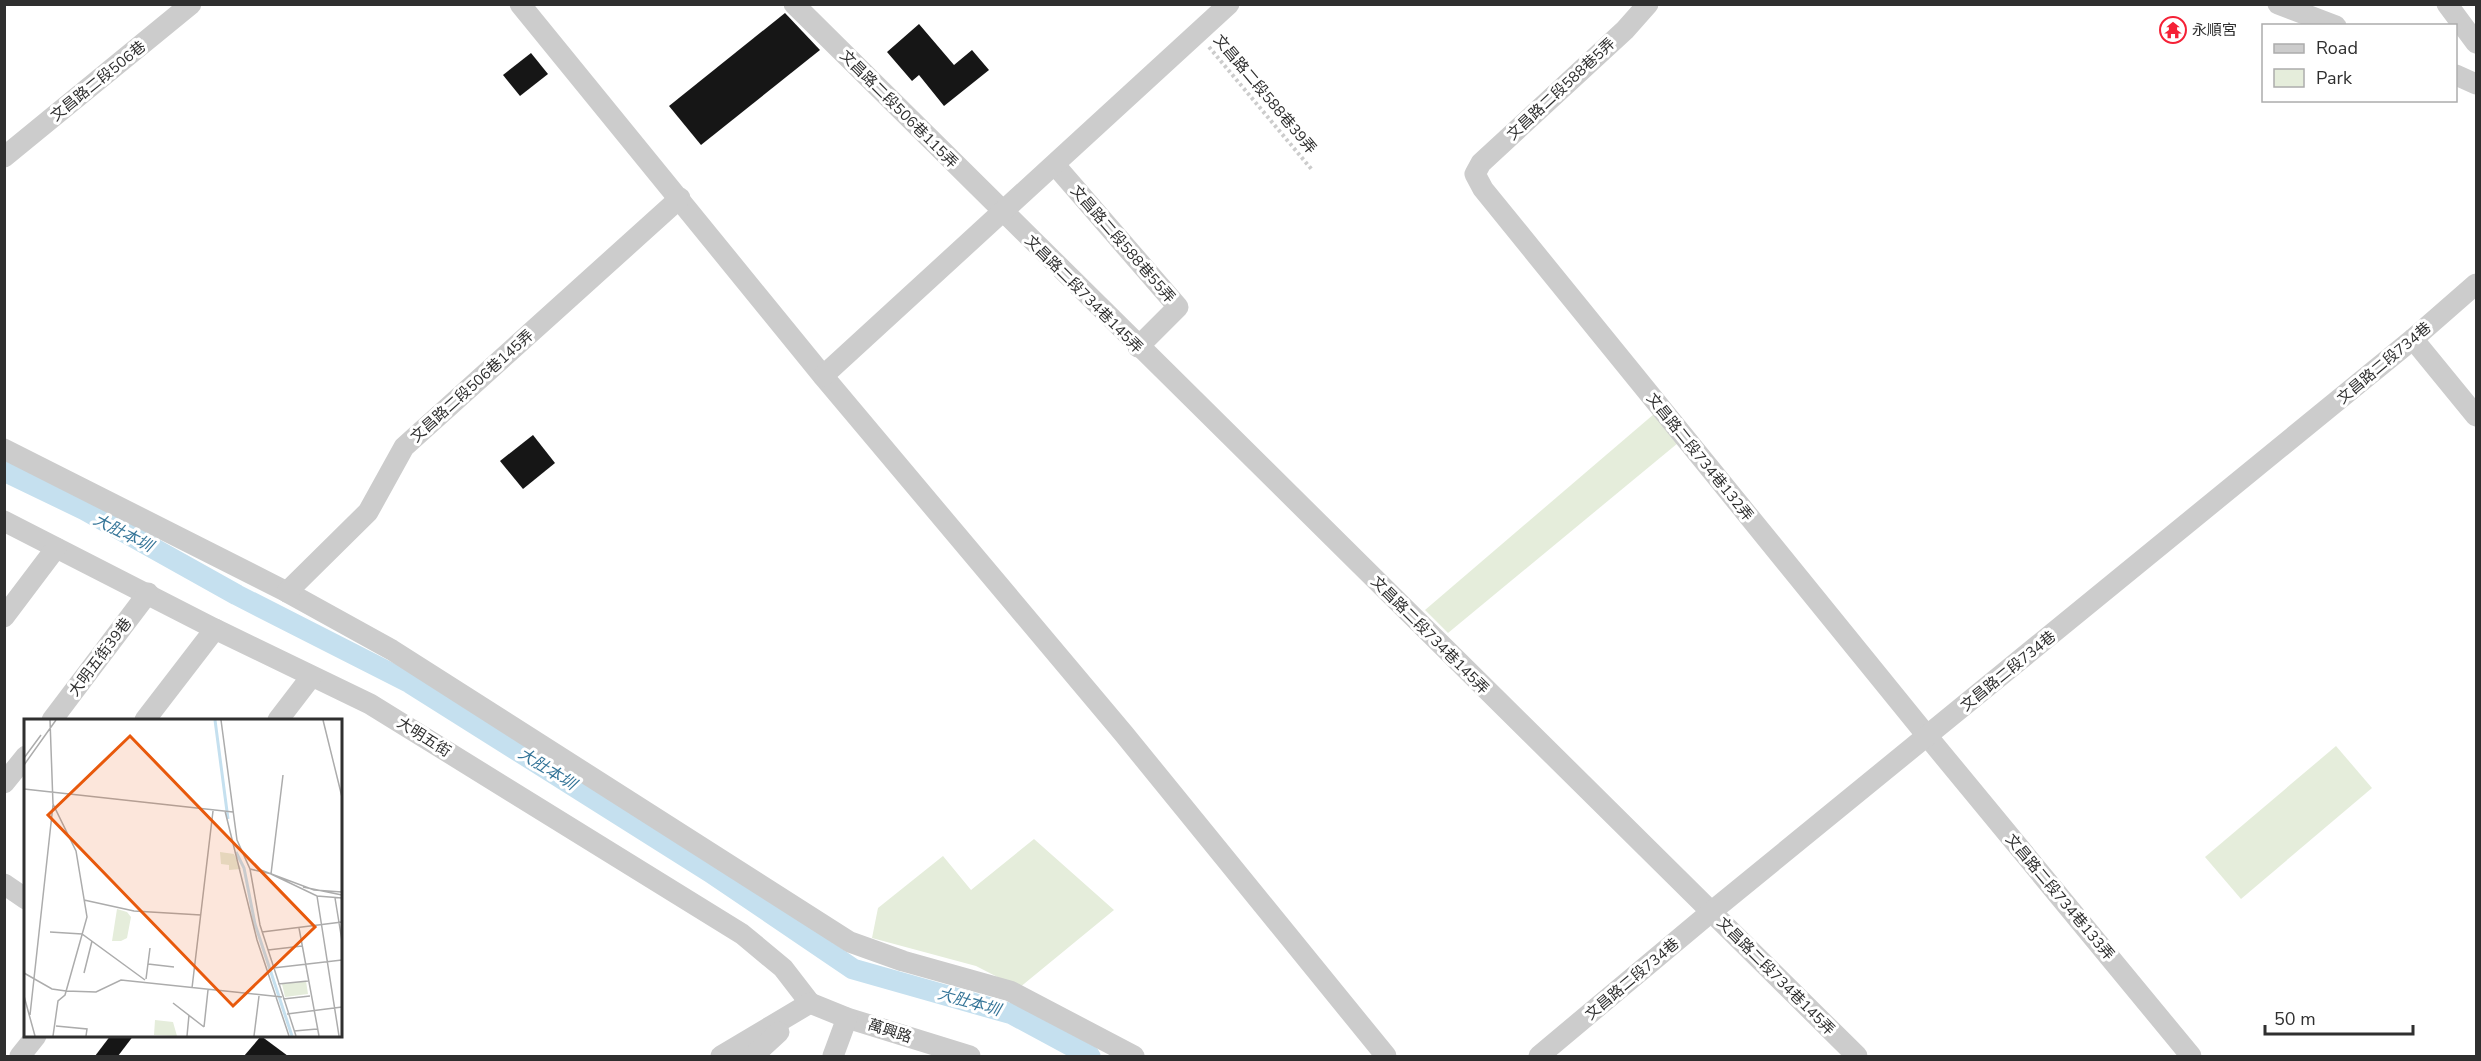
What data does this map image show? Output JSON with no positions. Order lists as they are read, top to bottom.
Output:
{
  "streets": {
    "street": [
      "文昌路二段506巷",
      "文昌路二段588巷5弄",
      "文昌路二段506巷115弄",
      "文昌路二段588巷55弄",
      "文昌路二段734巷145弄",
      "文昌路二段734巷",
      "文昌路二段506巷145弄",
      "文昌路二段734巷132弄",
      "大明五街39巷",
      "大明五街",
      "文昌路二段734巷133弄",
      "萬興路"
    ],
    "path": ["文昌路二段588巷39弄"]
  },
  "crossings": [
    ["文昌路二段588巷5弄", "文昌路二段734巷132弄"],
    ["文昌路二段506巷115弄", "文昌路二段734巷145弄"],
    ["文昌路二段588巷55弄", "文昌路二段734巷145弄"],
    ["文昌路二段734巷145弄", "文昌路二段734巷"],
    ["文昌路二段734巷", "文昌路二段734巷132弄"],
    ["文昌路二段734巷", "文昌路二段734巷133弄"],
    ["文昌路二段734巷132弄", "文昌路二段734巷133弄"],
    ["大明五街39巷", "大明五街"],
    ["大明五街", "萬興路"]
  ],
  "water": ["大肚本圳"],
  "places": {
    "temple": ["永順宮"]
  },
  "legend": ["Road", "Park"],
  "scale_bar": "50 m"
}
